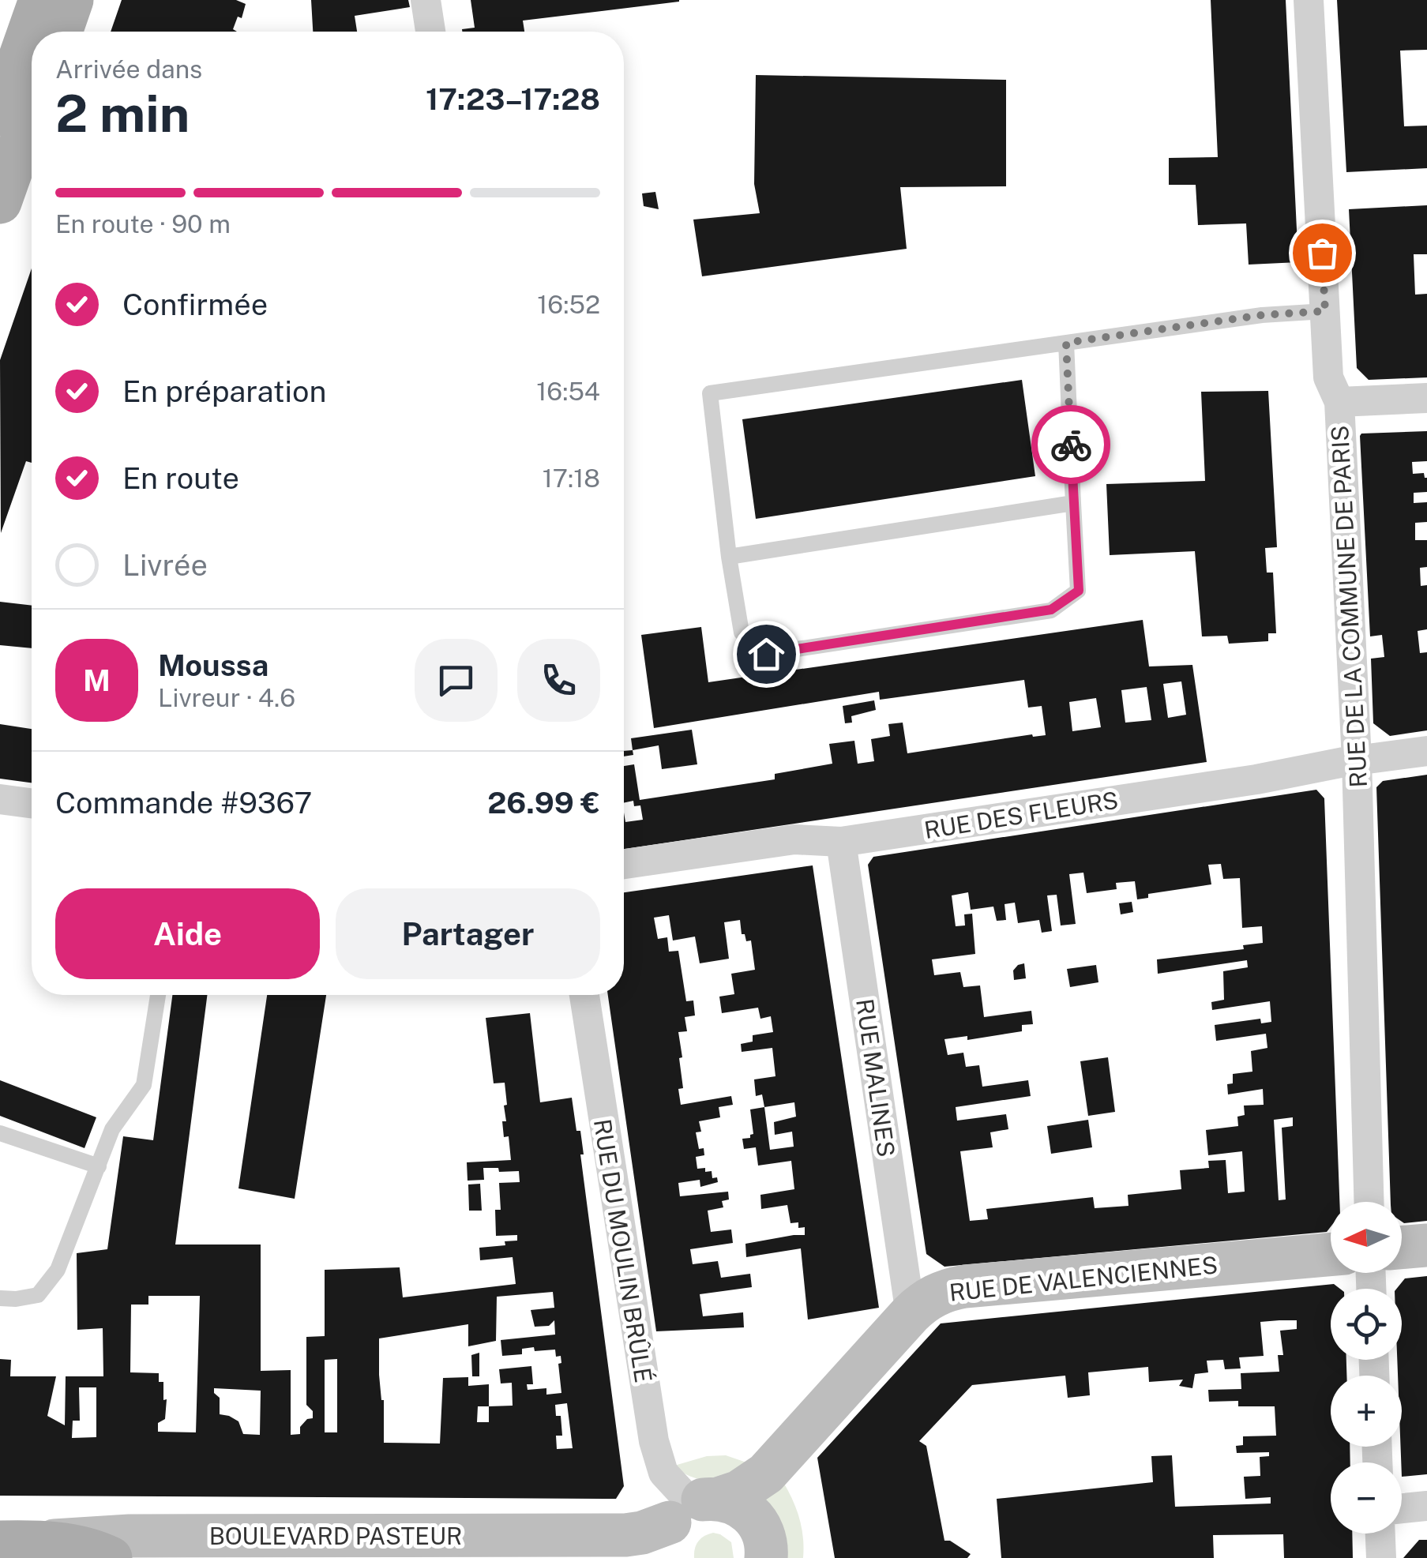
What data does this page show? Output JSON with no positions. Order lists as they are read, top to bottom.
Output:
{
  "streets": {
    "main road": ["RUE DE VALENCIENNES", "BOULEVARD PASTEUR"],
    "street": [
      "RUE DE LA COMMUNE DE PARIS",
      "RUE DES FLEURS",
      "RUE MALINES",
      "RUE DU MOULIN BRÛLÉ"
    ]
  },
  "crossings": [
    ["RUE DE LA COMMUNE DE PARIS", "RUE DES FLEURS"],
    ["RUE DES FLEURS", "RUE MALINES"],
    ["RUE MALINES", "RUE DE VALENCIENNES"],
    ["RUE DU MOULIN BRÛLÉ", "RUE DE VALENCIENNES"],
    ["RUE DU MOULIN BRÛLÉ", "BOULEVARD PASTEUR"],
    ["RUE DE VALENCIENNES", "BOULEVARD PASTEUR"]
  ],
  "north": "left",
  "page": {
    "heading": ["2 min", "Arrivée dans", "17:23–17:28"],
    "panel": [
      "Moussa",
      "Livreur · 4.6",
      "Commande #9367",
      "26.99 €"
    ],
    "bar": "En route · 90 m",
    "list": [
      ["Confirmée", "16:52"],
      ["En préparation", "16:54"],
      ["En route", "17:18"],
      "Livrée"
    ],
    "round": "M",
    "buttons": ["Aide", "Partager"],
    "map_buttons": ["+", "−"]
  }
}
